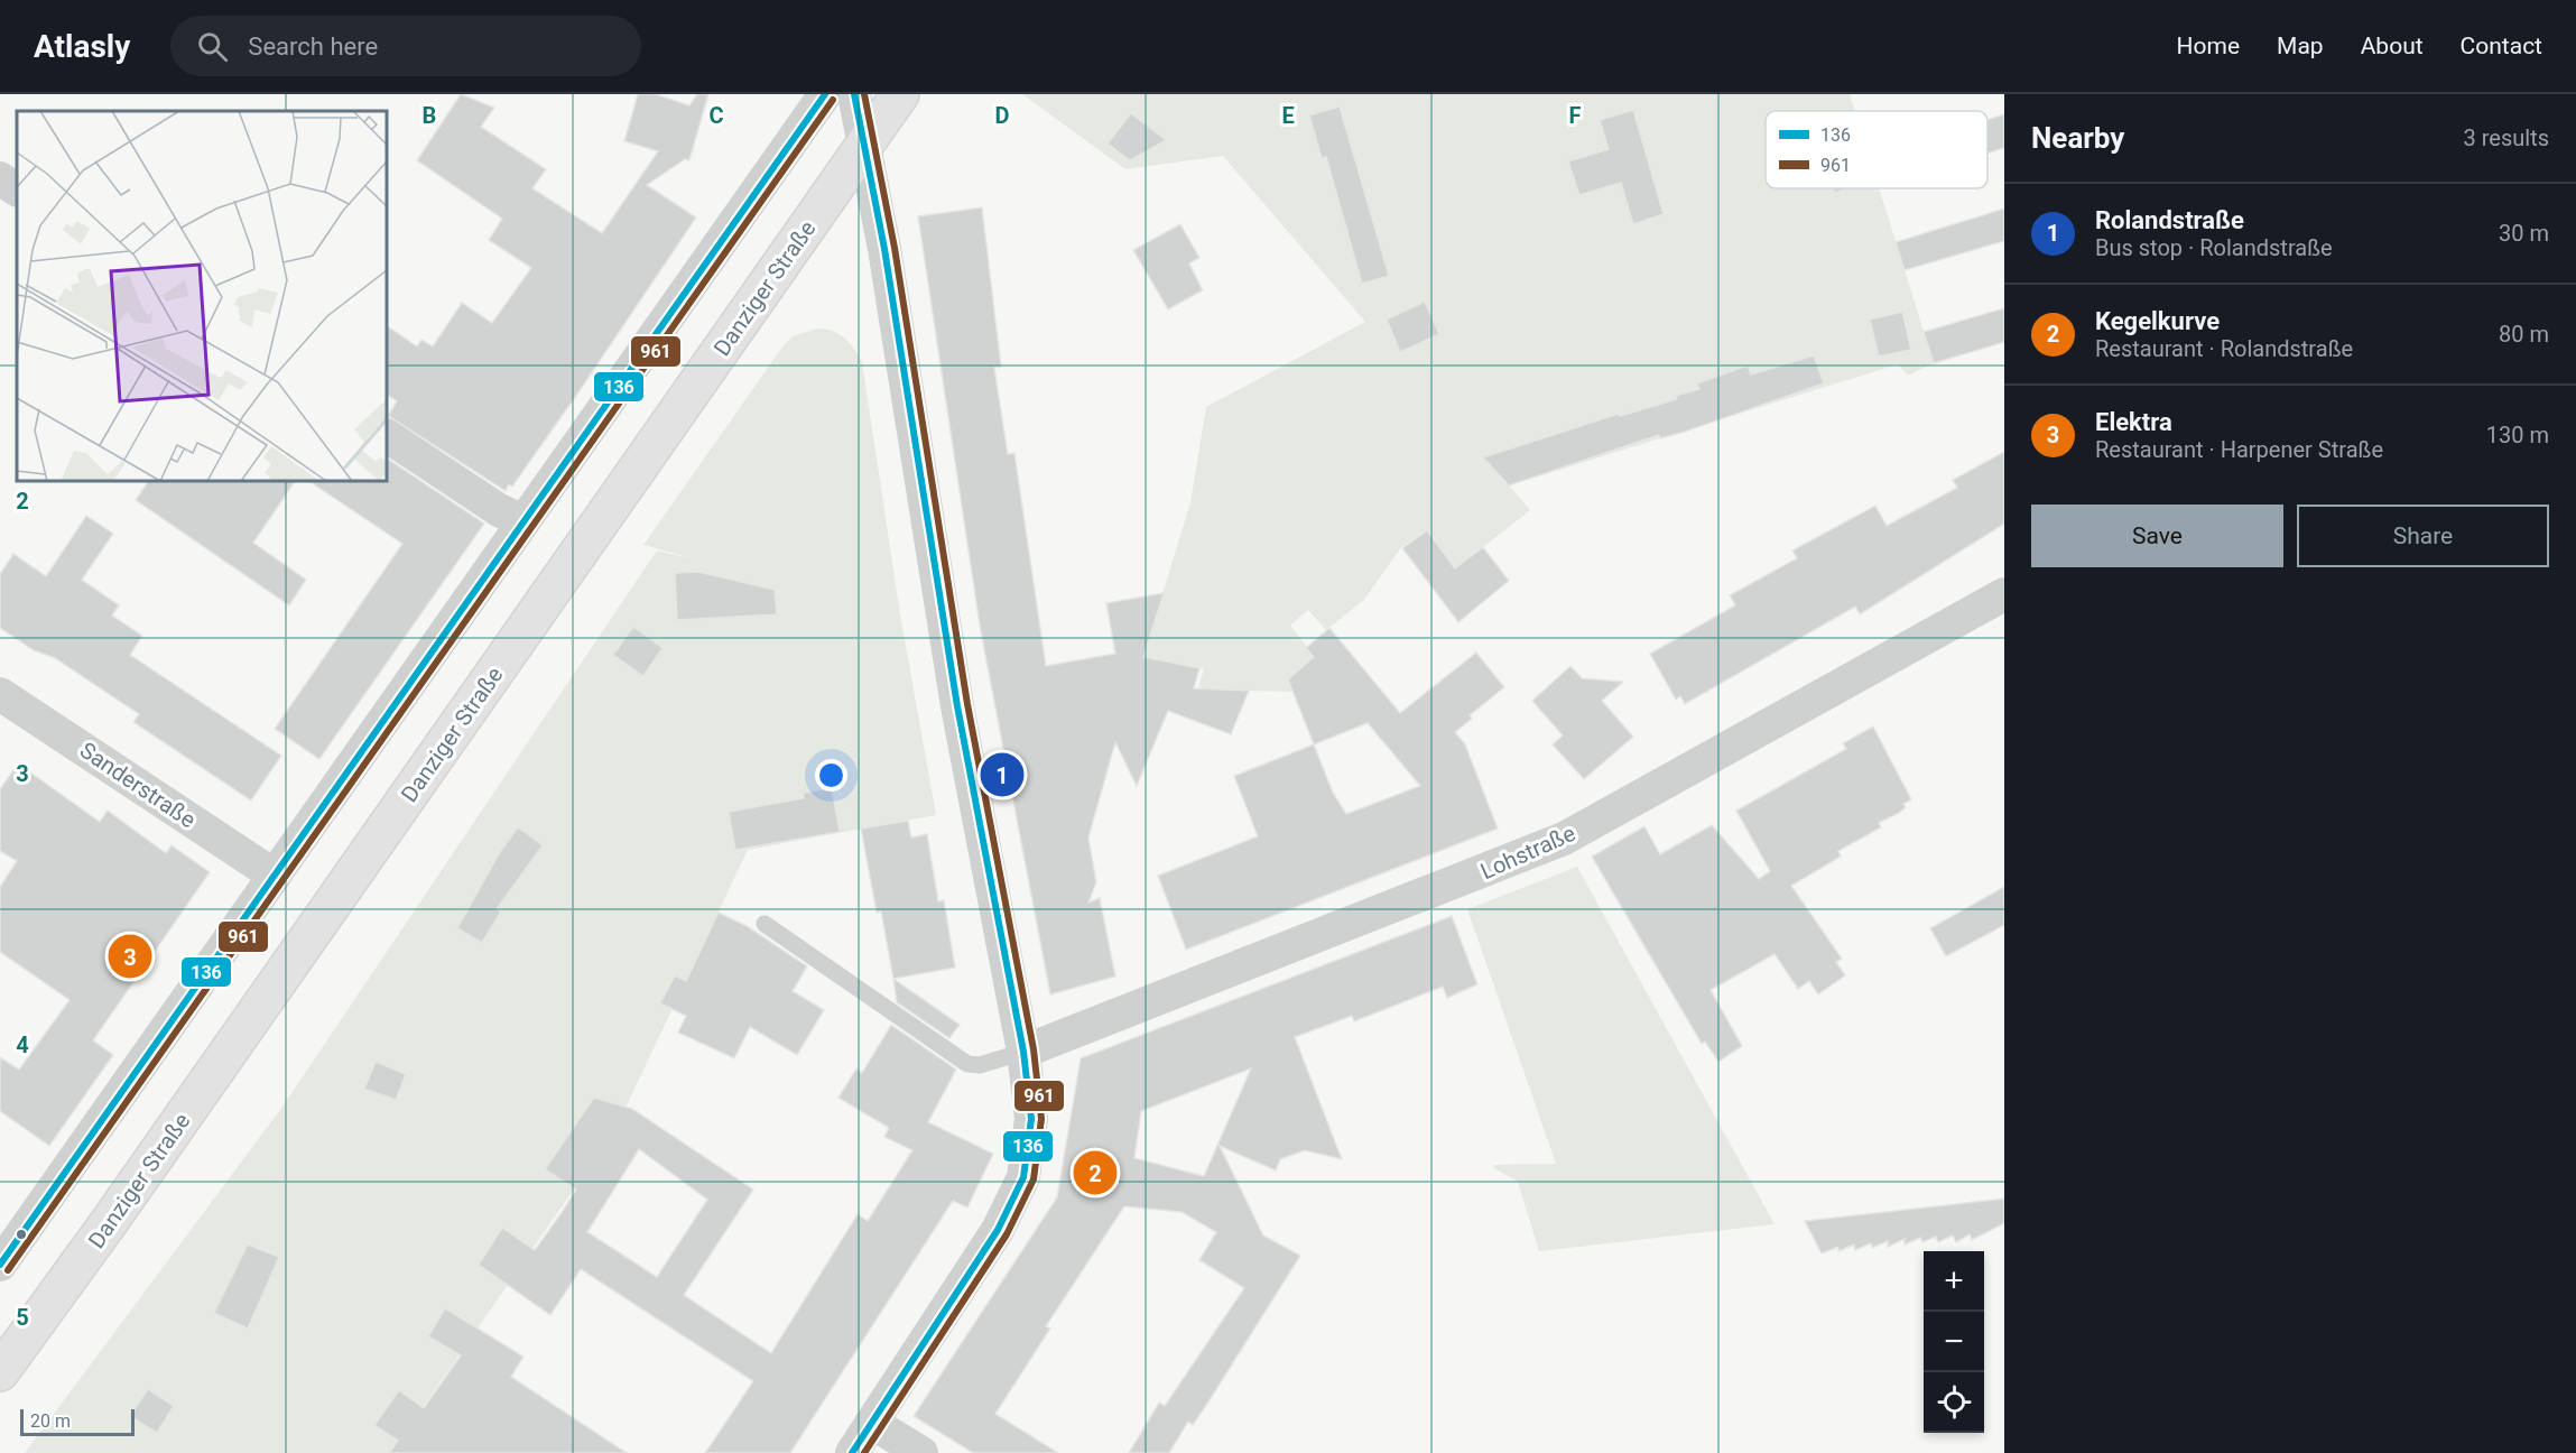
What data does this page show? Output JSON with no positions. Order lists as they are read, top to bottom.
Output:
{
  "streets": {
    "main road": ["Danziger Straße"],
    "street": ["Sanderstraße", "Lohstraße"]
  },
  "lines": ["transit line 136", "transit line 961"],
  "legend": ["136", "961"],
  "scale_bar": "20 m",
  "page": {
    "header": "Atlasly",
    "search": "Search here",
    "nav": [
      "Home",
      "Map",
      "About",
      "Contact"
    ],
    "heading": ["Nearby", "3 results"],
    "list": [
      {
        "mark": "1",
        "name": "Rolandstraße",
        "note": "Bus stop · Rolandstraße",
        "value": "30 m"
      },
      {
        "mark": "2",
        "name": "Kegelkurve",
        "note": "Restaurant · Rolandstraße",
        "value": "80 m"
      },
      {
        "mark": "3",
        "name": "Elektra",
        "note": "Restaurant · Harpener Straße",
        "value": "130 m"
      }
    ],
    "buttons": ["Save", "Share"],
    "pins": ["1", "3", "2"],
    "map_buttons": ["+", "−"],
    "scale": "20 m"
  },
  "grid": {
    "columns": [
      "B",
      "C",
      "D",
      "E",
      "F"
    ],
    "rows": [
      "2",
      "3",
      "4",
      "5"
    ]
  }
}
